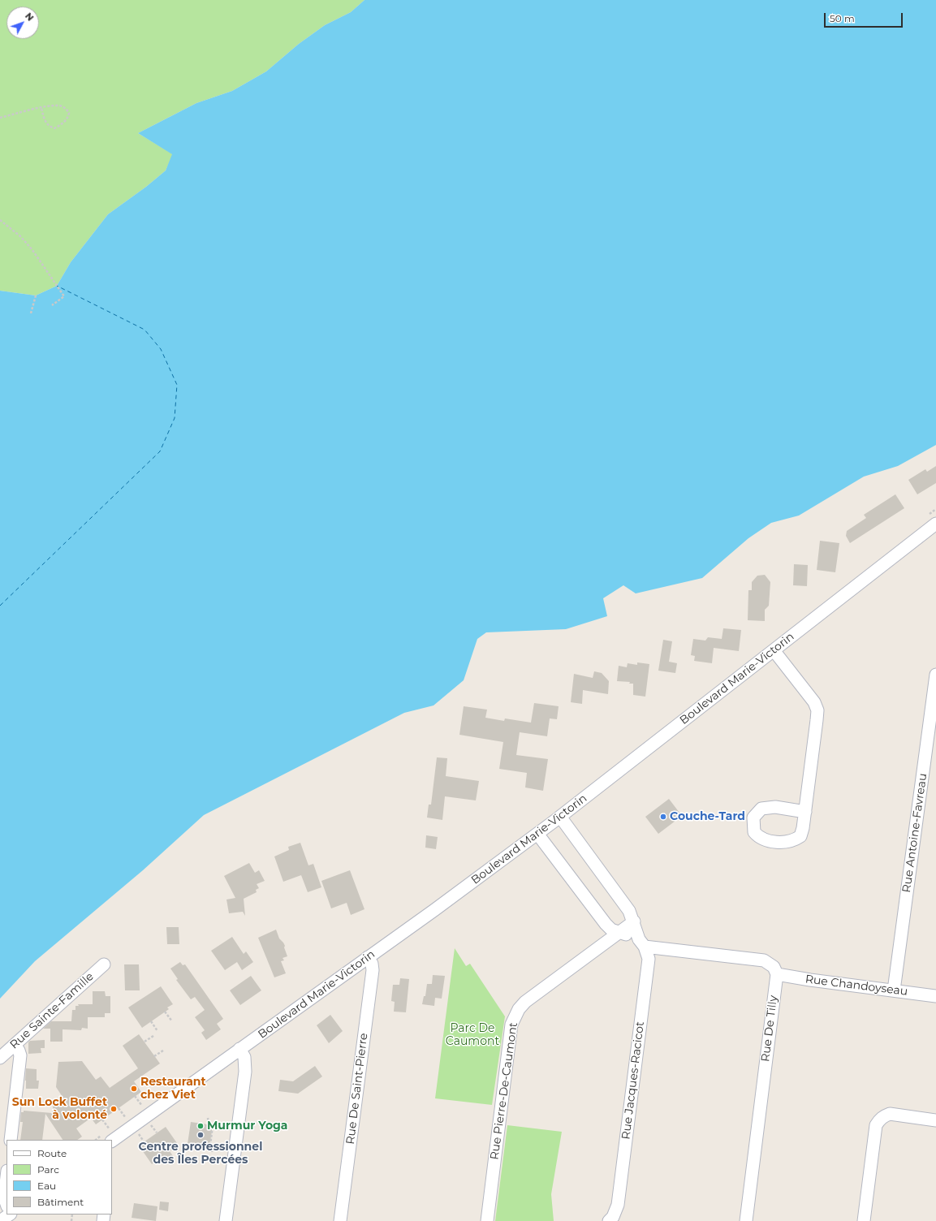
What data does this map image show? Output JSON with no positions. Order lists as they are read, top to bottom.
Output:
{
  "streets": {
    "street": [
      "Boulevard Marie-Victorin",
      "Rue Antoine-Favreau",
      "Rue Chandoyseau",
      "Rue Sainte-Famille",
      "Rue De Tilly",
      "Rue Jacques-Racicot",
      "Rue De Saint-Pierre",
      "Rue Pierre-De-Caumont"
    ]
  },
  "crossings": [
    ["Boulevard Marie-Victorin", "Rue Jacques-Racicot"],
    ["Boulevard Marie-Victorin", "Rue De Saint-Pierre"],
    ["Rue Antoine-Favreau", "Rue Chandoyseau"],
    ["Rue Chandoyseau", "Rue De Tilly"],
    ["Rue Jacques-Racicot", "Rue Pierre-De-Caumont"]
  ],
  "parks": ["Parc De Caumont"],
  "places": [
    "Couche-Tard",
    "Restaurant chez Viet",
    "Sun Lock Buffet à volonté",
    "Murmur Yoga",
    "Centre professionnel des Îles Percées"
  ],
  "legend": [
    "Route",
    "Parc",
    "Eau",
    "Bâtiment"
  ],
  "scale_bar": "50 m",
  "north": "top right"
}
